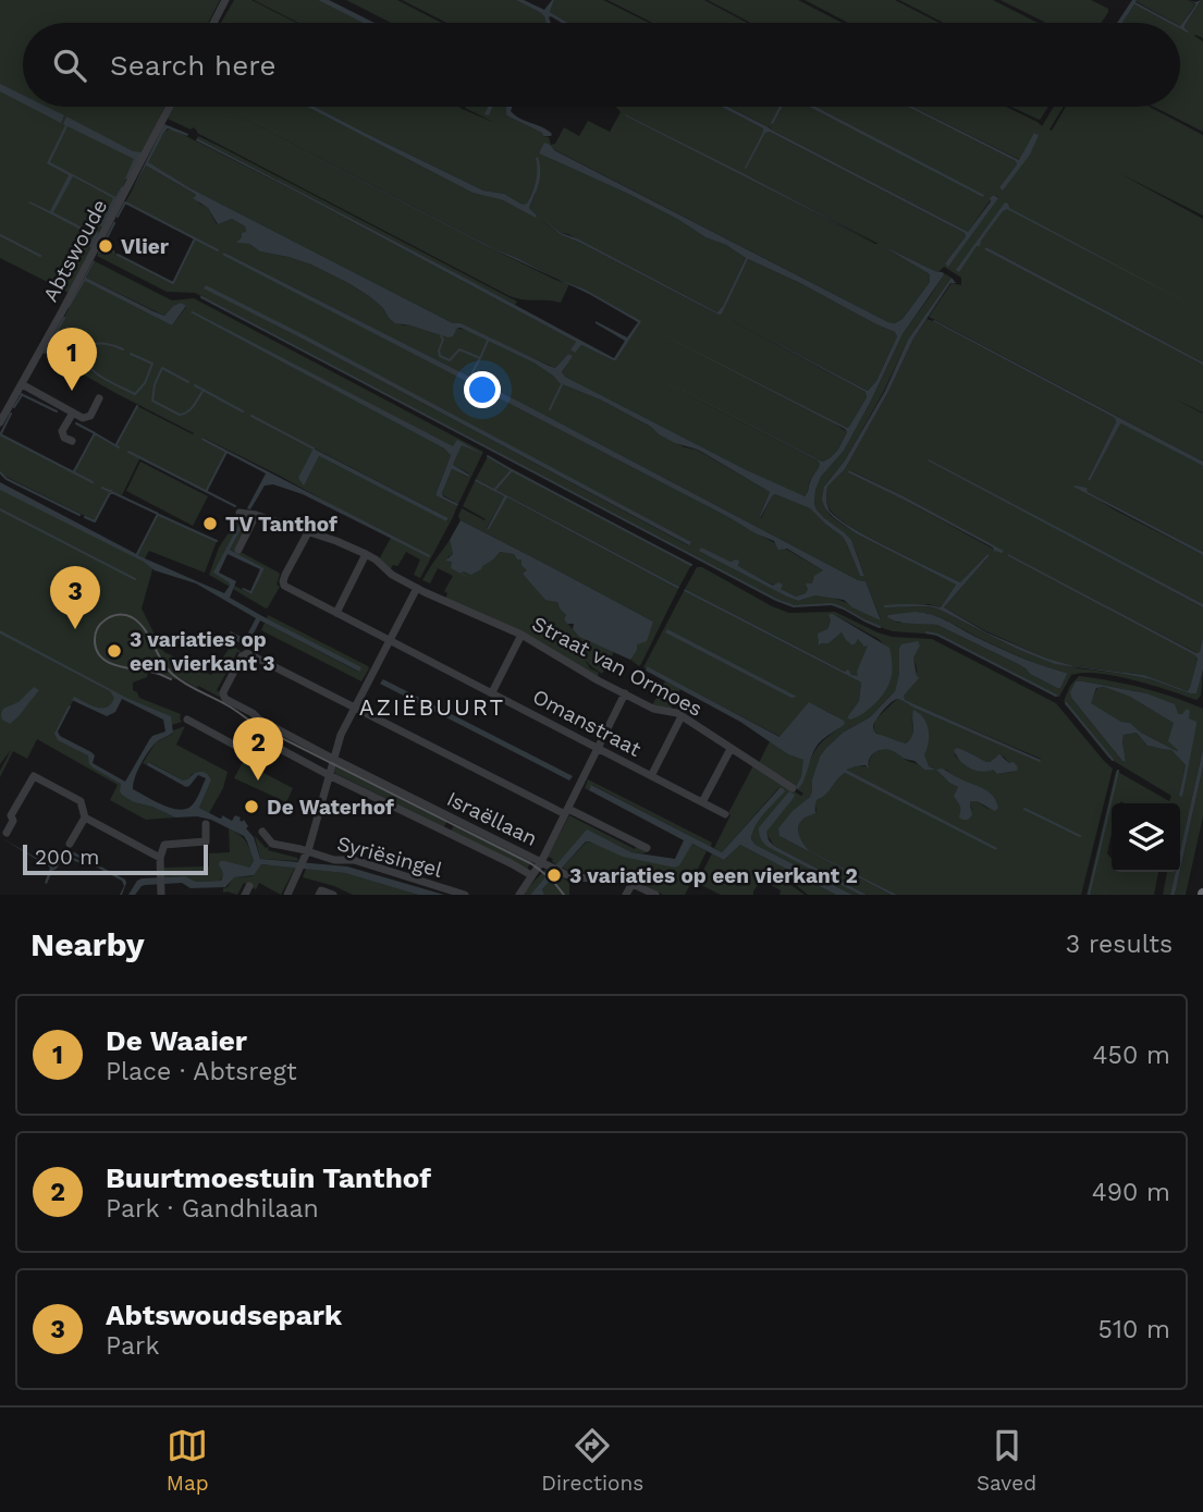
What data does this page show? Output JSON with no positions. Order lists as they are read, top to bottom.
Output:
{
  "streets": {
    "street": [
      "Abtswoude",
      "Straat van Ormoes",
      "Omanstraat",
      "Israëllaan",
      "Syriësingel"
    ]
  },
  "crossings": [
    ["Straat van Ormoes", "Omanstraat"]
  ],
  "districts": ["AZIËBUURT"],
  "places": [
    "Vlier",
    "TV Tanthof",
    "3 variaties op een vierkant 3",
    "De Waterhof",
    "3 variaties op een vierkant 2"
  ],
  "scale_bar": "200 m",
  "page": {
    "search": "Search here",
    "pins": ["1", "3", "2"],
    "scale": "200 m",
    "heading": ["Nearby", "3 results"],
    "list": [
      {
        "mark": "1",
        "name": "De Waaier",
        "note": "Place · Abtsregt",
        "value": "450 m"
      },
      {
        "mark": "2",
        "name": "Buurtmoestuin Tanthof",
        "note": "Park · Gandhilaan",
        "value": "490 m"
      },
      {
        "mark": "3",
        "name": "Abtswoudsepark",
        "note": "Park",
        "value": "510 m"
      }
    ],
    "nav": ["Map", "Directions", "Saved"]
  }
}
